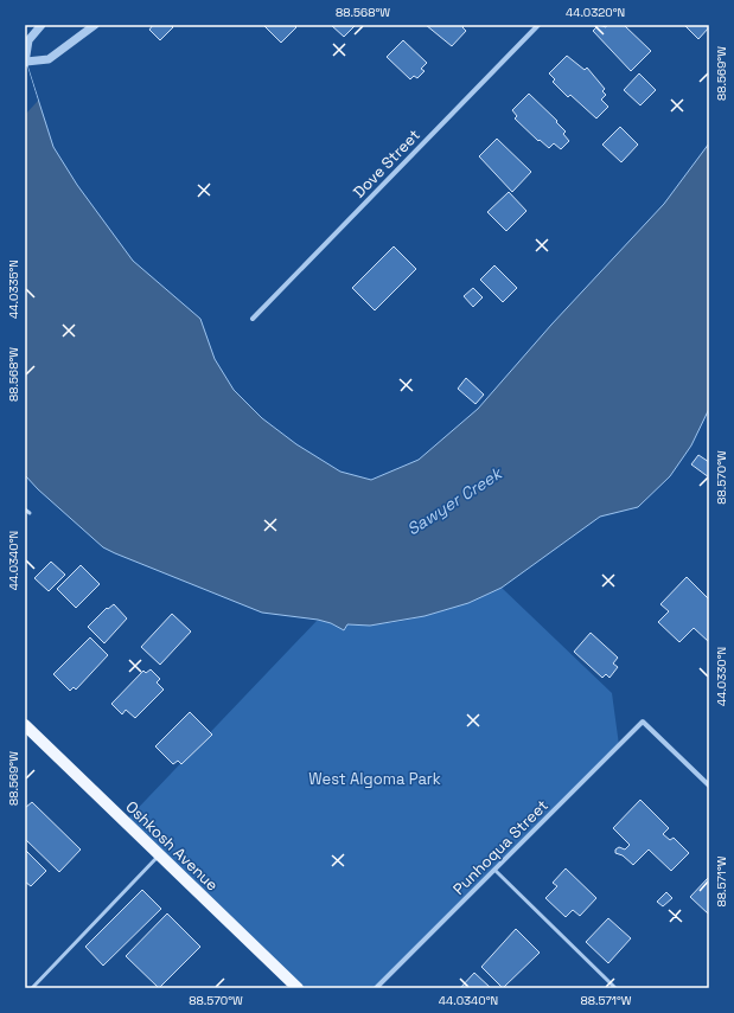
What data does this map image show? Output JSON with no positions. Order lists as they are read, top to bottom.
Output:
{
  "streets": {
    "main road": ["Oshkosh Avenue"],
    "street": ["Dove Street", "Punhoqua Street"]
  },
  "water": ["Sawyer Creek"],
  "parks": ["West Algoma Park"],
  "coordinates": [
    "88.568°W",
    "44.0320°N",
    "88.569°W",
    "44.0335°N",
    "88.570°W",
    "44.0340°N",
    "44.0330°N",
    "88.571°W"
  ]
}
